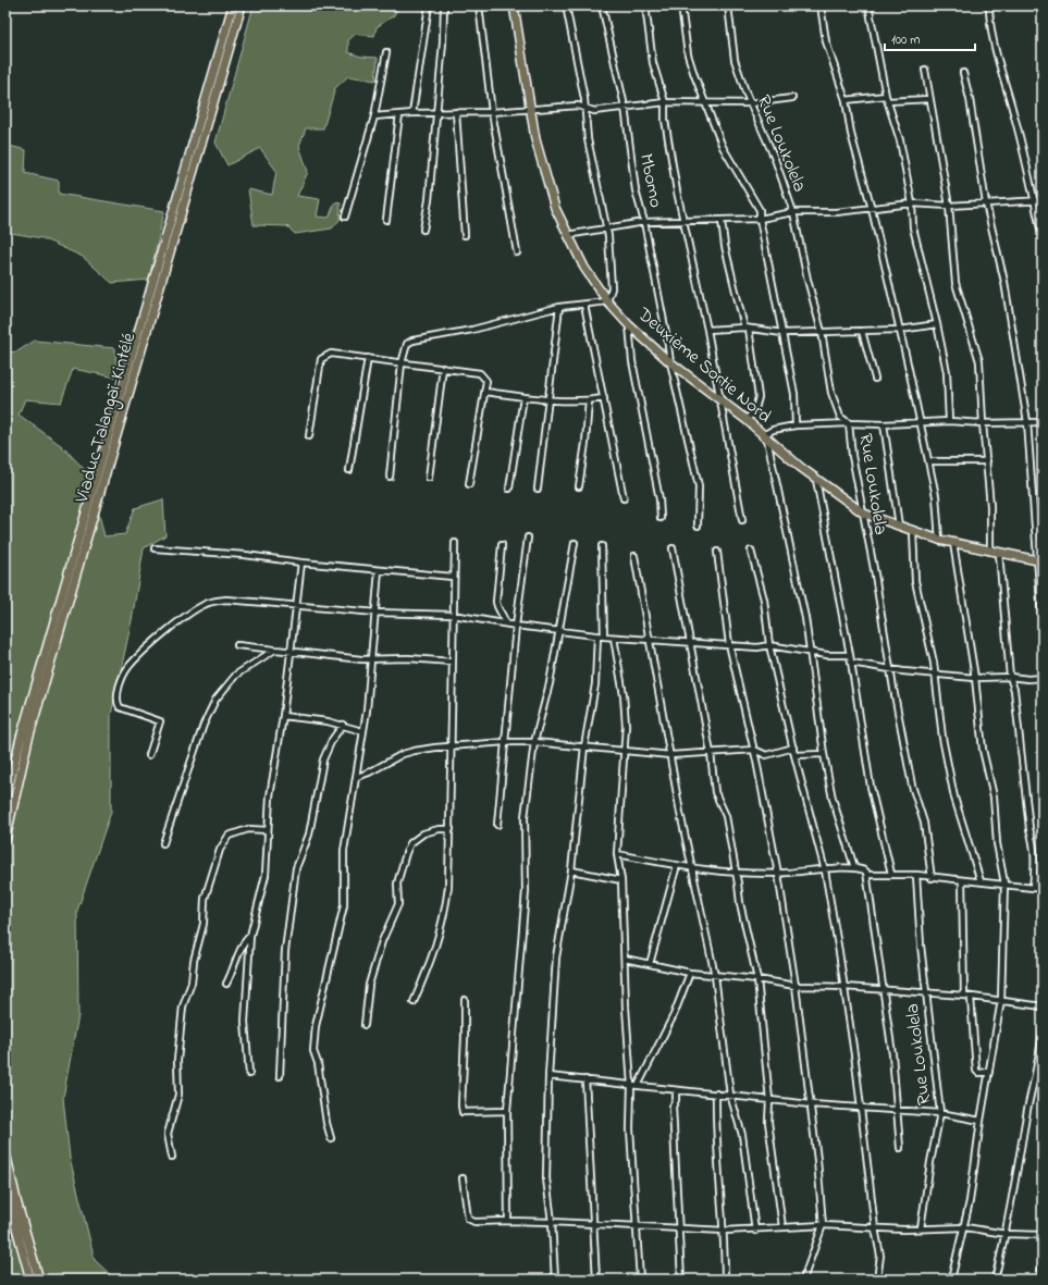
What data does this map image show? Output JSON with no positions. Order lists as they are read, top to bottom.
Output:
{
  "streets": {
    "main road": ["Deuxième Sortie Nord", "Viaduc Talangaï-Kintélé"],
    "street": ["Rue Loukolela", "Mbomo"]
  },
  "crossings": [
    ["Rue Loukolela", "Deuxième Sortie Nord"],
    ["Mbomo", "Deuxième Sortie Nord"]
  ],
  "scale_bar": "100 m"
}
